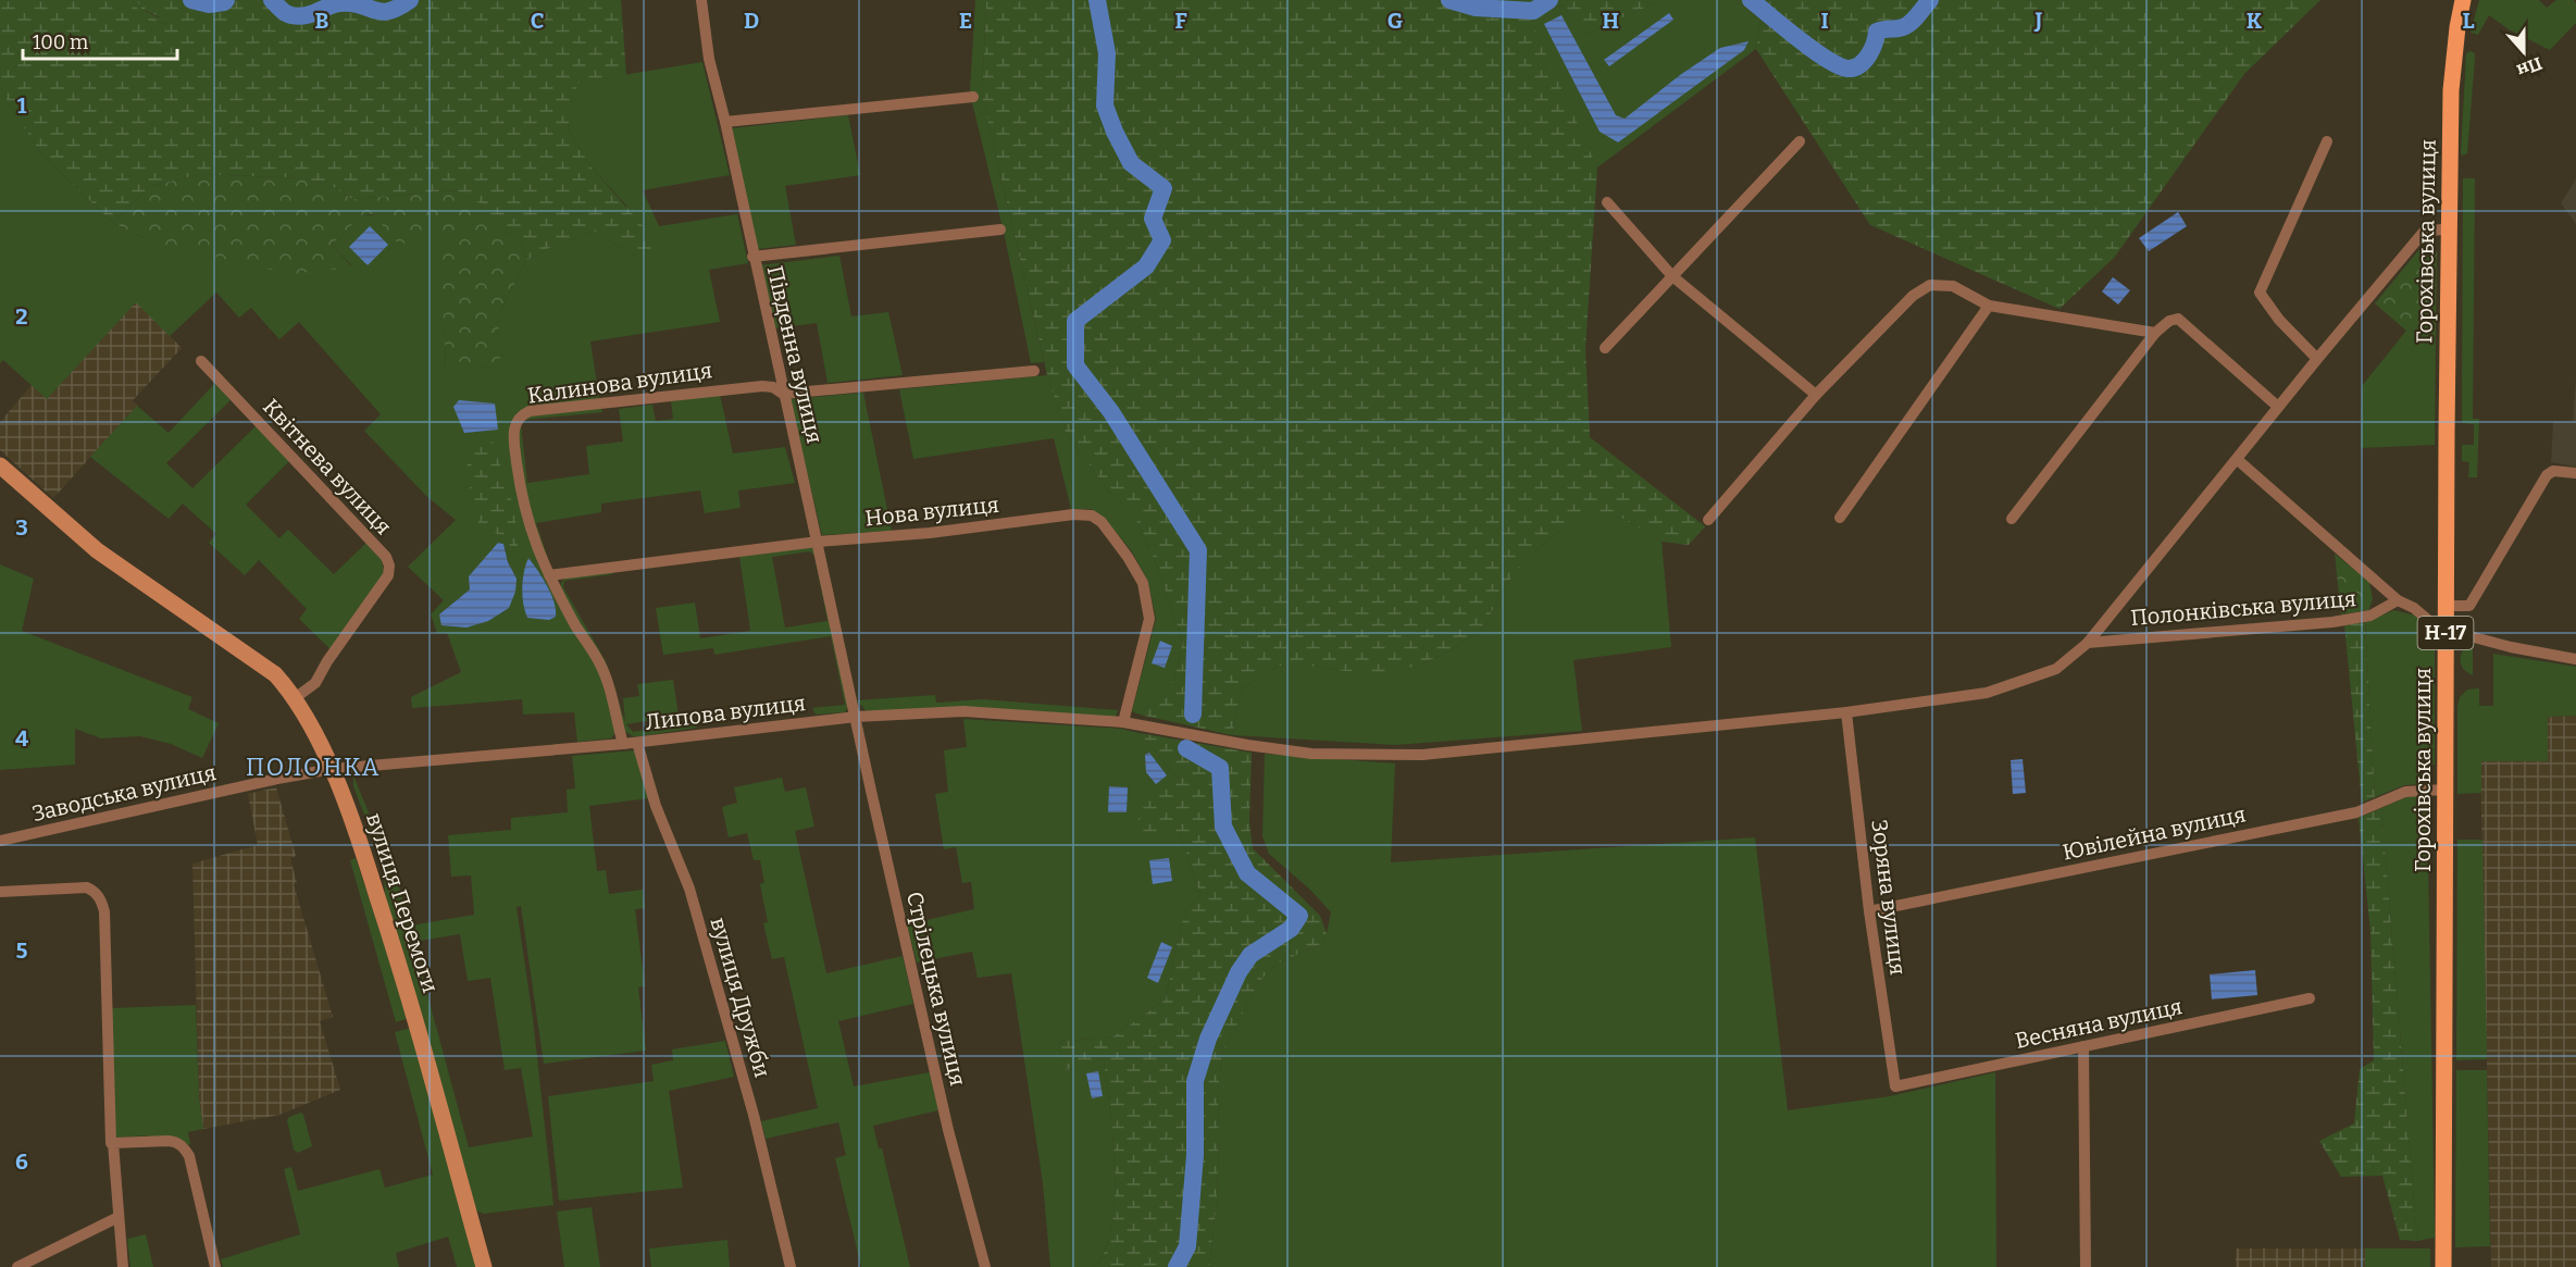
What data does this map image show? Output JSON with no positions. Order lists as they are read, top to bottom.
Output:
{
  "streets": {
    "main road": ["Горохівська вулиця", "Н-17", "вулиця Перемоги"],
    "street": [
      "Південна вулиця",
      "Калинова вулиця",
      "Квітнева вулиця",
      "Нова вулиця",
      "Полонківська вулиця",
      "Липова вулиця",
      "Заводська вулиця",
      "Ювілейна вулиця",
      "Зоряна вулиця",
      "Стрілецька вулиця",
      "вулиця Дружби",
      "Весняна вулиця"
    ]
  },
  "crossings": [
    ["Горохівська вулиця", "Липова вулиця"],
    ["Горохівська вулиця", "Ювілейна вулиця"],
    ["Південна вулиця", "Калинова вулиця"],
    ["Південна вулиця", "Нова вулиця"],
    ["Південна вулиця", "Липова вулиця"],
    ["Південна вулиця", "Стрілецька вулиця"],
    ["Калинова вулиця", "Нова вулиця"],
    ["Калинова вулиця", "Липова вулиця"],
    ["Квітнева вулиця", "вулиця Перемоги"],
    ["Нова вулиця", "Липова вулиця"],
    ["Полонківська вулиця", "Липова вулиця"],
    ["Липова вулиця", "Заводська вулиця"],
    ["Липова вулиця", "Зоряна вулиця"],
    ["Липова вулиця", "вулиця Перемоги"],
    ["Липова вулиця", "Стрілецька вулиця"],
    ["Липова вулиця", "вулиця Дружби"],
    ["Заводська вулиця", "вулиця Перемоги"],
    ["Ювілейна вулиця", "Зоряна вулиця"],
    ["Зоряна вулиця", "Весняна вулиця"]
  ],
  "districts": ["ПОЛОНКА"],
  "scale_bar": "100 m",
  "north": "bottom",
  "grid": {
    "columns": [
      "B",
      "C",
      "D",
      "E",
      "F",
      "G",
      "H",
      "I",
      "J",
      "K",
      "L"
    ],
    "rows": [
      "1",
      "2",
      "3",
      "4",
      "5",
      "6"
    ]
  }
}
